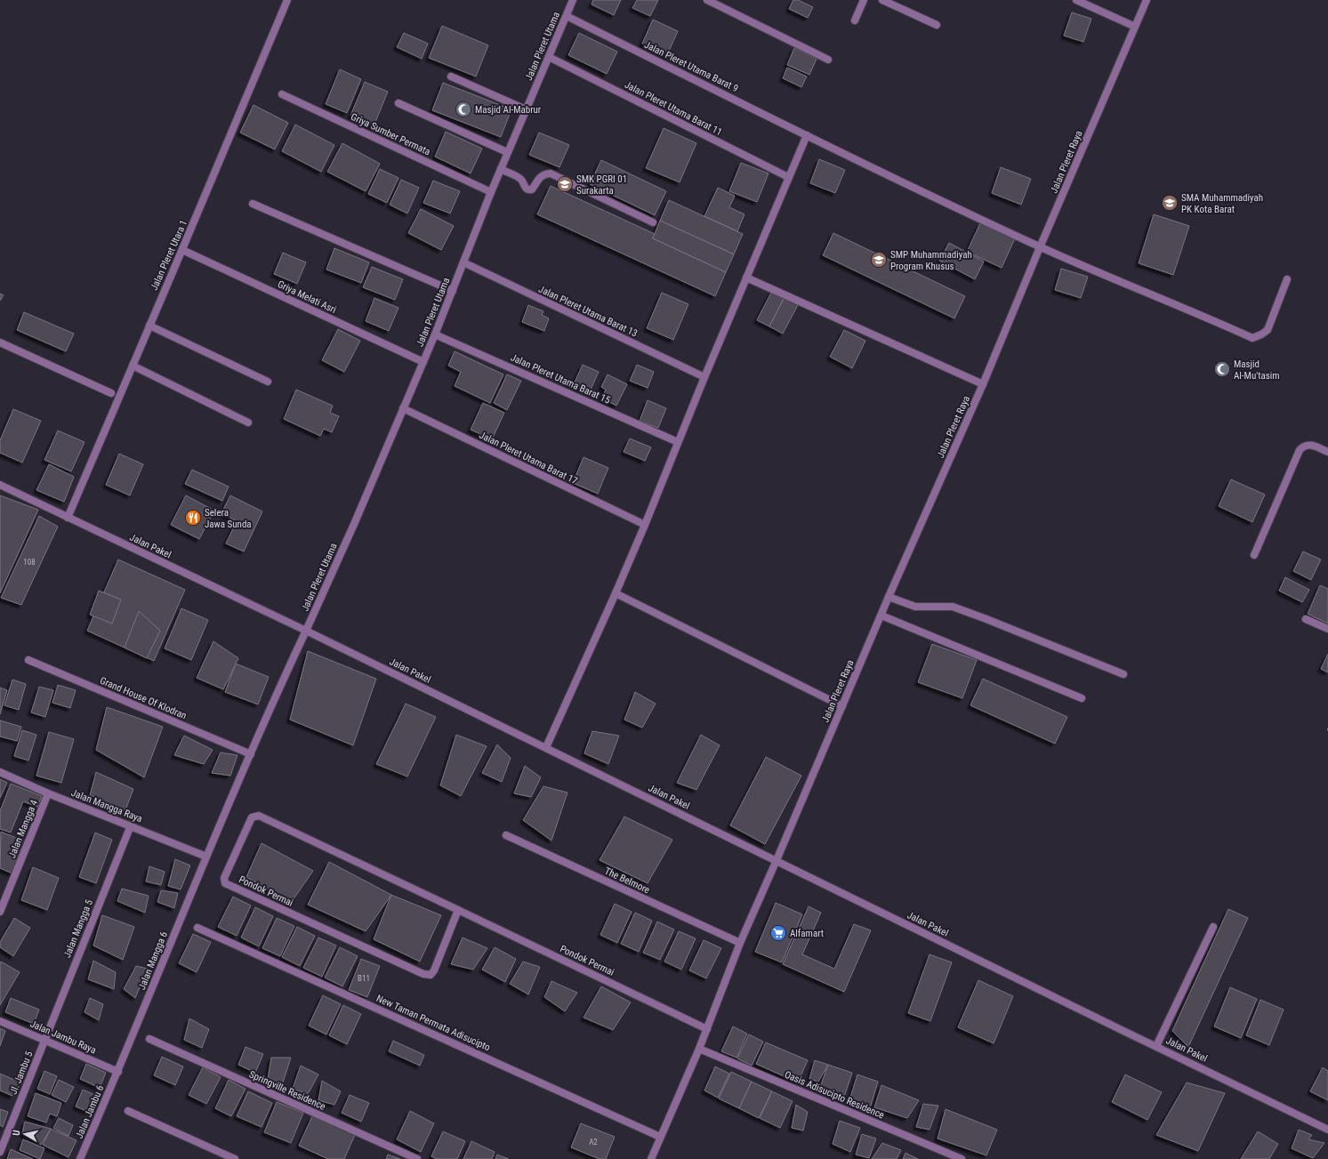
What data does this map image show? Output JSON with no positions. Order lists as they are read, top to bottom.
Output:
{
  "streets": {
    "street": [
      "Jalan Pleret Utama",
      "Jalan Pleret Utama Barat 9",
      "Jalan Pleret Utama Barat 11",
      "Griya Sumber Permata",
      "Jalan Pleret Raya",
      "Jalan Pleret Utara 1",
      "Griya Melati Asri",
      "Jalan Pleret Utama Barat 13",
      "Jalan Pleret Utama Barat 15",
      "Jalan Pleret Utama Barat 17",
      "Jalan Pakel",
      "Grand House Of Klodran",
      "Jalan Mangga Raya",
      "Jalan Mangga 4",
      "The Belmore",
      "Pondok Permai",
      "Jalan Mangga 5",
      "Jalan Mangga 6",
      "New Taman Permata Adisucipto",
      "Jalan Jambu Raya",
      "Jl. Jambu 5",
      "Springville Residence",
      "Oasis Adisucipto Residence",
      "Jalan Jambu 6"
    ]
  },
  "crossings": [
    ["Jalan Pleret Utama", "Jalan Pleret Utama Barat 9"],
    ["Jalan Pleret Utama", "Jalan Pleret Utama Barat 11"],
    ["Jalan Pleret Utama", "Griya Sumber Permata"],
    ["Jalan Pleret Utama", "Griya Melati Asri"],
    ["Jalan Pleret Utama", "Jalan Pleret Utama Barat 13"],
    ["Jalan Pleret Utama", "Jalan Pleret Utama Barat 15"],
    ["Jalan Pleret Utama", "Jalan Pleret Utama Barat 17"],
    ["Jalan Pleret Utama", "Jalan Pakel"],
    ["Jalan Pleret Utama", "Grand House Of Klodran"],
    ["Jalan Pleret Utama", "Jalan Mangga 6"],
    ["Jalan Pleret Utama Barat 9", "Jalan Pleret Raya"],
    ["Jalan Pleret Raya", "Jalan Pakel"],
    ["Jalan Pleret Raya", "The Belmore"],
    ["Jalan Pleret Raya", "Pondok Permai"],
    ["Jalan Pleret Raya", "New Taman Permata Adisucipto"],
    ["Jalan Pleret Raya", "Oasis Adisucipto Residence"],
    ["Jalan Pleret Utara 1", "Griya Melati Asri"],
    ["Jalan Pleret Utara 1", "Jalan Pakel"],
    ["Grand House Of Klodran", "Jalan Mangga 6"],
    ["Jalan Mangga Raya", "Jalan Mangga 4"],
    ["Jalan Mangga Raya", "Jalan Mangga 5"],
    ["Jalan Mangga Raya", "Jalan Mangga 6"],
    ["Jalan Mangga 5", "Jalan Jambu Raya"],
    ["Jalan Mangga 5", "Jl. Jambu 5"],
    ["Jalan Mangga 6", "Jalan Jambu Raya"],
    ["Jalan Mangga 6", "Jalan Jambu 6"],
    ["Jalan Jambu Raya", "Jl. Jambu 5"],
    ["Jalan Jambu Raya", "Jalan Jambu 6"]
  ],
  "places": {
    "mosque": ["Masjid Al-Mabrur", "Masjid Al-Mu'tasim"],
    "school or university": ["SMK PGRI 01 Surakarta", "SMA Muhammadiyah PK Kota Barat", "SMP Muhammadiyah Program Khusus"],
    "restaurant": ["Selera Jawa Sunda"],
    "supermarket": ["Alfamart"]
  },
  "house_numbers": ["108", "B11", "A2"],
  "north": "left"
}
